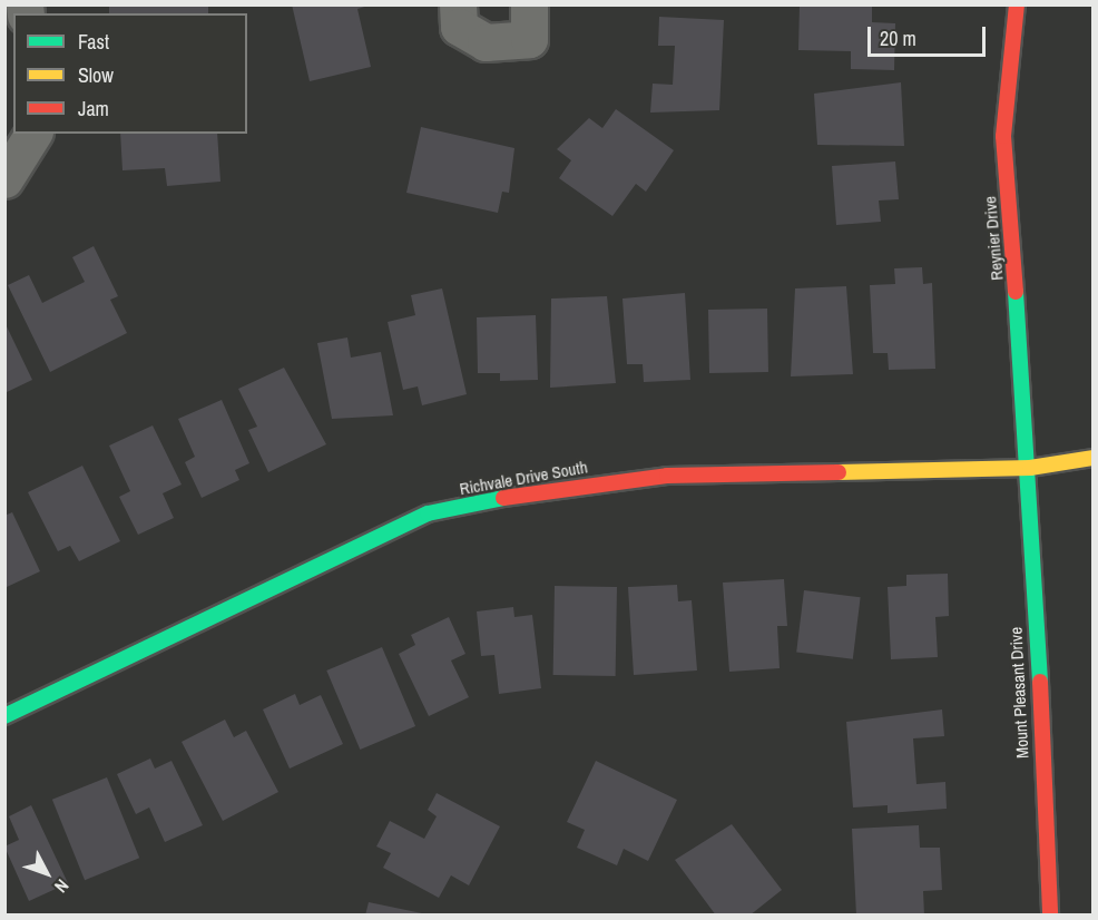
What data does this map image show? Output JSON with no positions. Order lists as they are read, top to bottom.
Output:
{
  "streets": {
    "street": ["Reynier Drive", "Richvale Drive South", "Mount Pleasant Drive"]
  },
  "crossings": [
    ["Reynier Drive", "Richvale Drive South"],
    ["Reynier Drive", "Mount Pleasant Drive"],
    ["Richvale Drive South", "Mount Pleasant Drive"]
  ],
  "legend": ["Fast", "Slow", "Jam"],
  "scale_bar": "20 m",
  "north": "bottom right"
}
